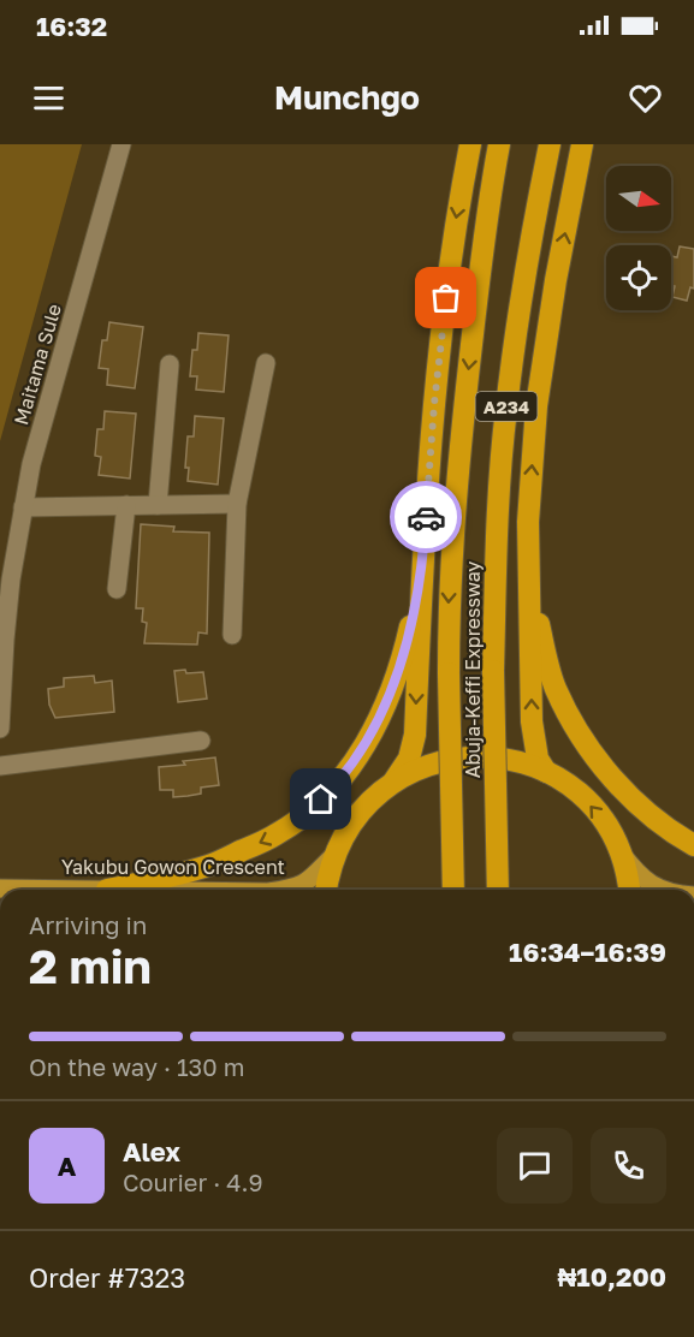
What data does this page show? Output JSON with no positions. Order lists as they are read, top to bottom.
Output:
{
  "streets": {
    "highway": ["A234", "Abuja-Keffi Expressway"],
    "main road": ["Yakubu Gowon Crescent"],
    "street": ["Maitama Sule"]
  },
  "north": "right",
  "page": {
    "status": "16:32",
    "header": "Munchgo",
    "heading": ["2 min", "Arriving in", "16:34–16:39"],
    "panel": [
      "Alex",
      "Courier · 4.9",
      "Order #7323",
      "₦10,200"
    ],
    "bar": "On the way · 130 m",
    "round": "A"
  }
}
